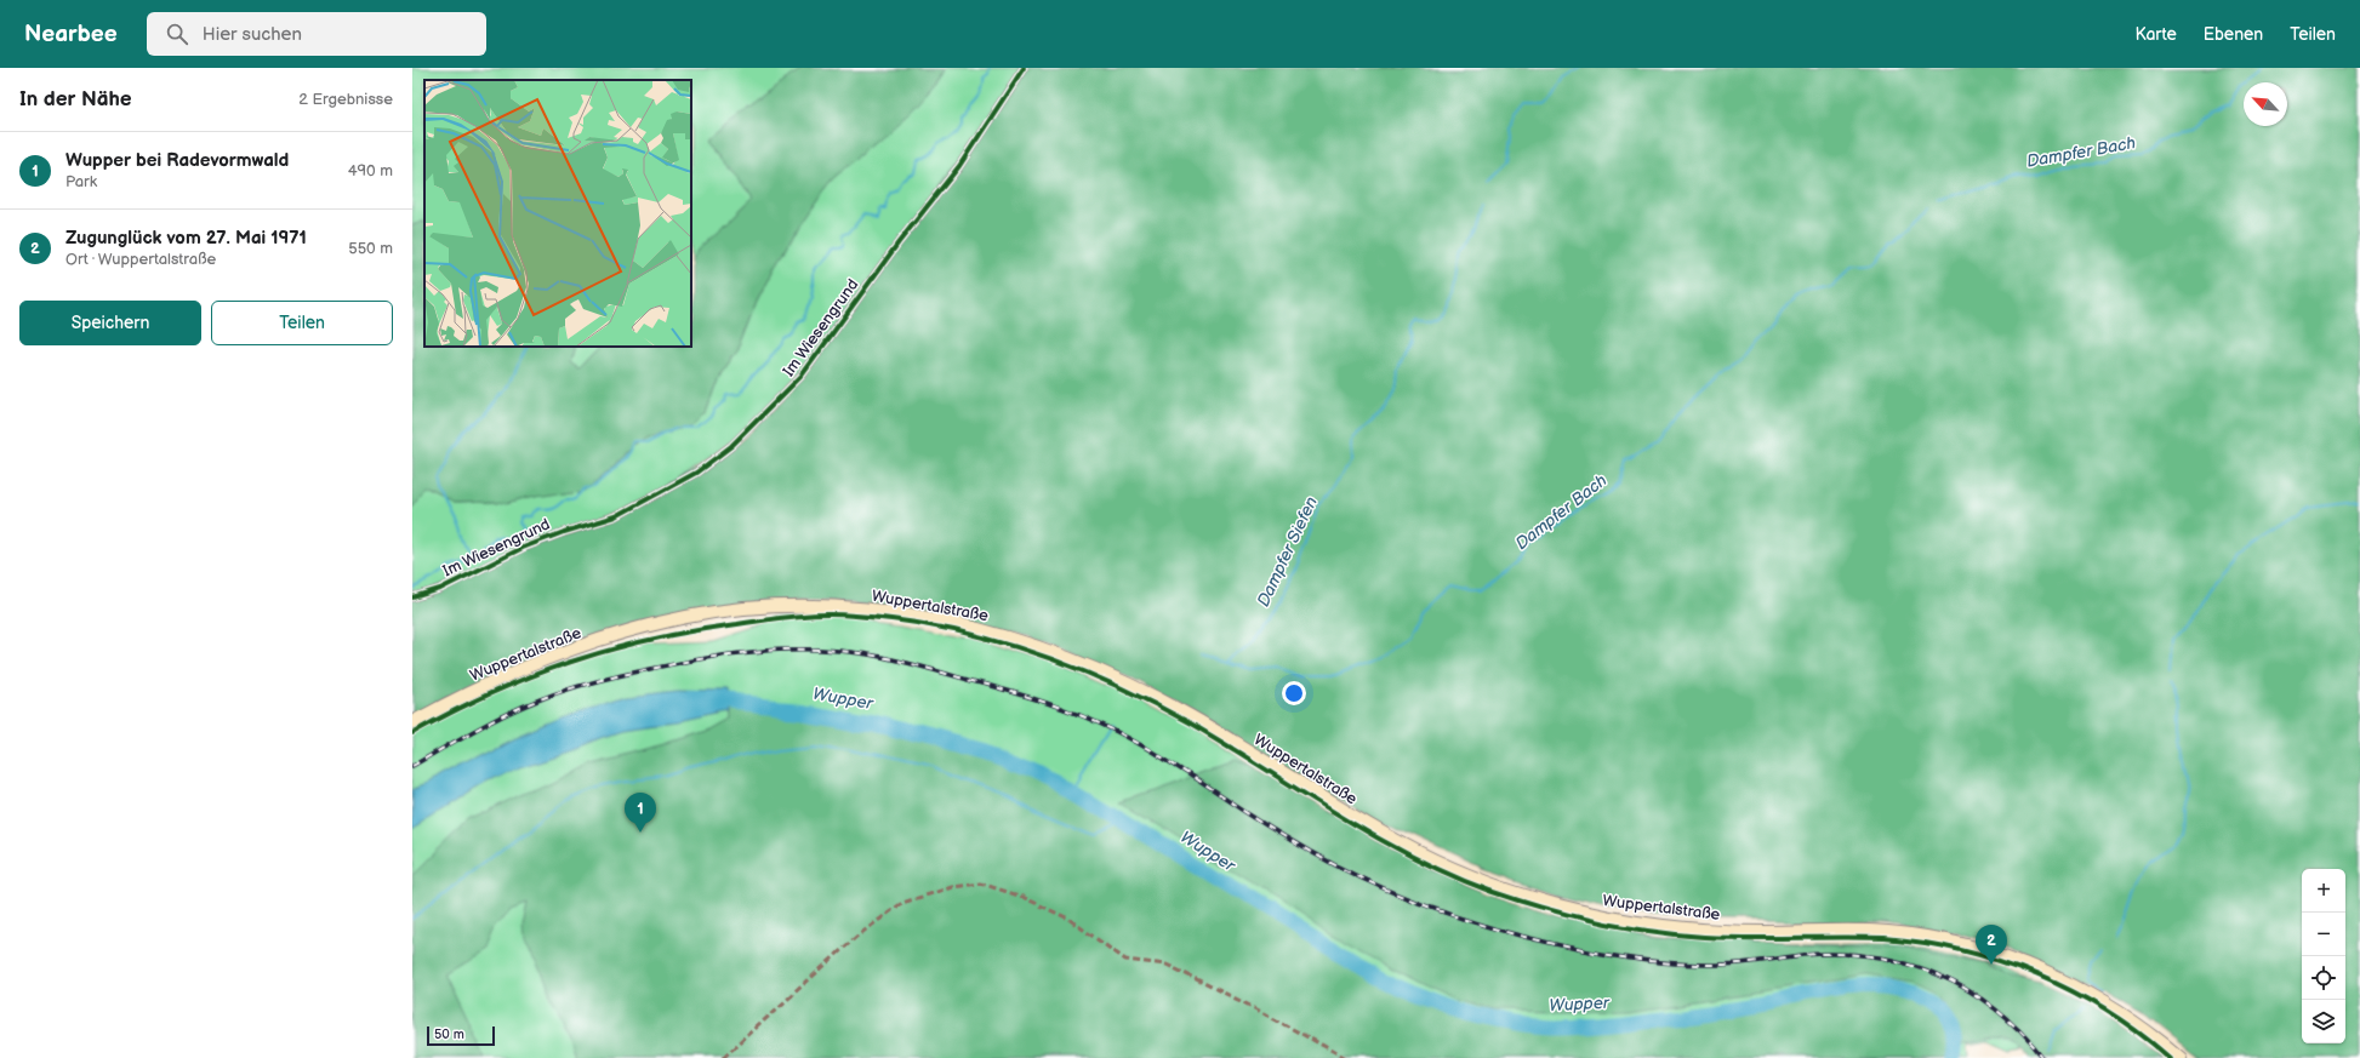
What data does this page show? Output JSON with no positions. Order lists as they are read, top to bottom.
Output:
{
  "streets": {
    "main road": ["Wuppertalstraße"],
    "street": ["Im Wiesengrund"]
  },
  "water": ["Dampfer Bach", "Dampfer Siefen", "Wupper"],
  "scale_bar": "50 m",
  "north": "top left",
  "page": {
    "header": "Nearbee",
    "search": "Hier suchen",
    "nav": ["Karte", "Ebenen", "Teilen"],
    "heading": ["In der Nähe", "2 Ergebnisse"],
    "list": [
      {
        "mark": "1",
        "name": "Wupper bei Radevormwald",
        "note": "Park",
        "value": "490 m"
      },
      {
        "mark": "2",
        "name": "Zugunglück vom 27. Mai 1971",
        "note": "Ort · Wuppertalstraße",
        "value": "550 m"
      }
    ],
    "buttons": ["Speichern", "Teilen"],
    "pins": ["1", "2"],
    "map_buttons": ["+", "−"],
    "scale": "50 m"
  }
}
